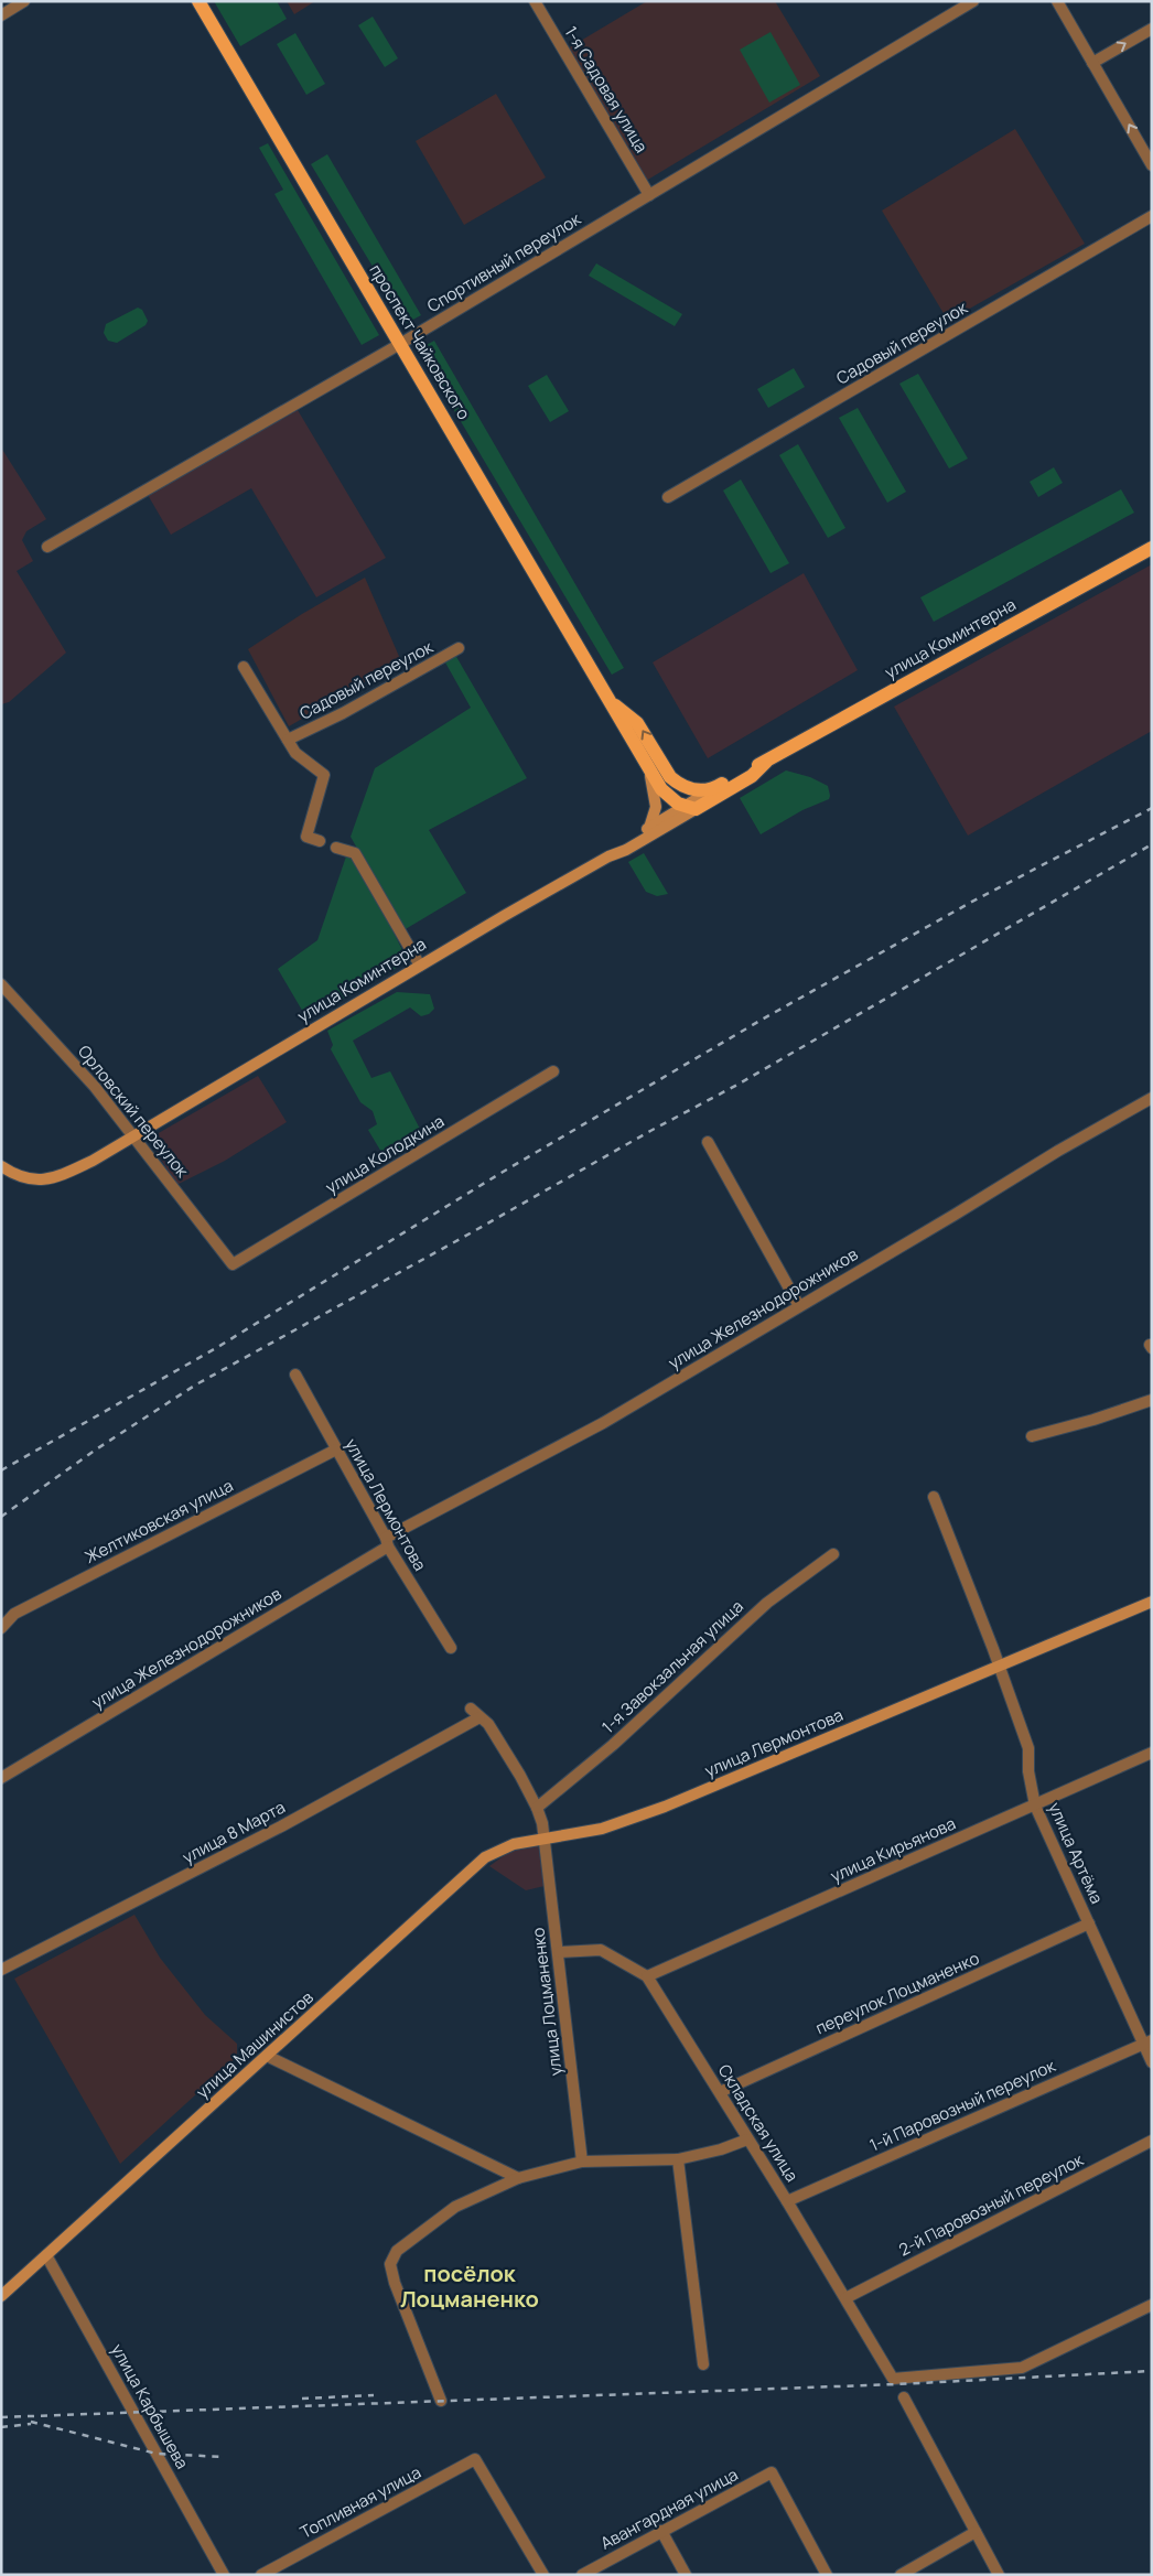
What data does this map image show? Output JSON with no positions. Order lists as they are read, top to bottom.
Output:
{
  "streets": {
    "main road": [
      "проспект Чайковского",
      "улица Коминтерна",
      "улица Лермонтова",
      "улица Машинистов"
    ],
    "street": [
      "1-я Садовая улица",
      "Спортивный переулок",
      "Садовый переулок",
      "Орловский переулок",
      "улица Колодкина",
      "улица Железнодорожников",
      "Желтиковская улица",
      "1-я Завокзальная улица",
      "улица 8 Марта",
      "улица Кирьянова",
      "улица Артёма",
      "переулок Лоцманенко",
      "улица Лоцманенко",
      "1-й Паровозный переулок",
      "Складская улица",
      "2-й Паровозный переулок",
      "улица Карбышева",
      "Топливная улица",
      "Авангардная улица"
    ]
  },
  "crossings": [
    ["1-я Садовая улица", "Спортивный переулок"],
    ["Спортивный переулок", "проспект Чайковского"],
    ["проспект Чайковского", "улица Коминтерна"],
    ["улица Коминтерна", "Орловский переулок"],
    ["Орловский переулок", "улица Колодкина"],
    ["улица Железнодорожников", "улица Лермонтова"],
    ["улица Лермонтова", "Желтиковская улица"],
    ["улица Лермонтова", "улица Артёма"],
    ["улица Лермонтова", "улица Лоцманенко"],
    ["улица Лермонтова", "улица Машинистов"],
    ["улица Кирьянова", "улица Артёма"],
    ["улица Кирьянова", "Складская улица"],
    ["улица Артёма", "переулок Лоцманенко"],
    ["улица Артёма", "1-й Паровозный переулок"],
    ["переулок Лоцманенко", "Складская улица"],
    ["улица Лоцманенко", "улица Машинистов"],
    ["улица Лоцманенко", "Складская улица"],
    ["улица Машинистов", "улица Карбышева"],
    ["1-й Паровозный переулок", "Складская улица"],
    ["Складская улица", "2-й Паровозный переулок"]
  ],
  "districts": ["посёлок Лоцманенко"]
}
